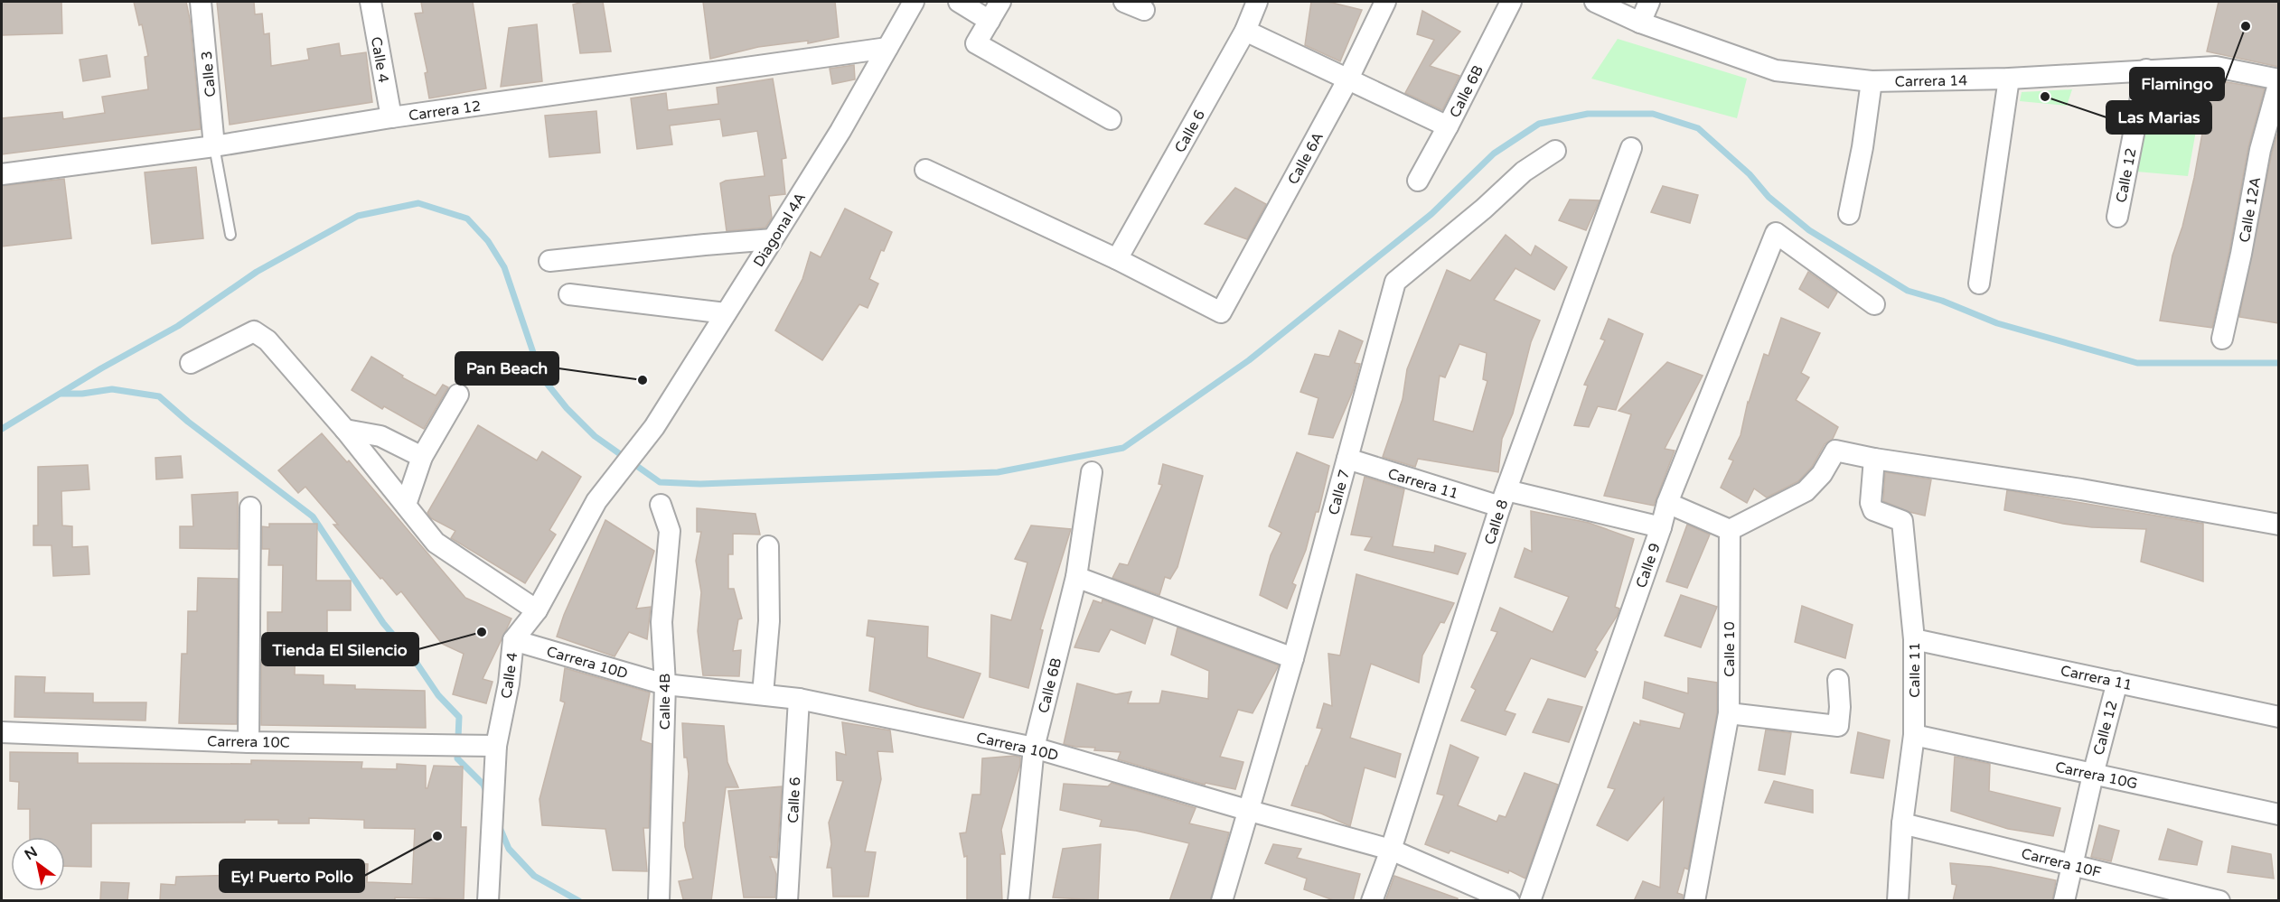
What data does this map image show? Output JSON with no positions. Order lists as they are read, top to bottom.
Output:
{
  "streets": {
    "street": [
      "Calle 4",
      "Calle 3",
      "Carrera 14",
      "Calle 6B",
      "Carrera 12",
      "Calle 6",
      "Calle 6A",
      "Calle 12",
      "Calle 12A",
      "Diagonal 4A",
      "Carrera 11",
      "Calle 7",
      "Calle 8",
      "Calle 9",
      "Calle 10",
      "Carrera 10D",
      "Calle 11",
      "Calle 4B",
      "Carrera 10C",
      "Carrera 10G",
      "Carrera 10F"
    ]
  },
  "crossings": [
    ["Calle 4", "Carrera 12"],
    ["Calle 4", "Diagonal 4A"],
    ["Calle 4", "Carrera 10D"],
    ["Calle 4", "Carrera 10C"],
    ["Calle 3", "Carrera 12"],
    ["Carrera 14", "Calle 12"],
    ["Carrera 14", "Calle 12A"],
    ["Calle 6B", "Carrera 10D"],
    ["Carrera 12", "Diagonal 4A"],
    ["Calle 6", "Calle 6A"],
    ["Calle 6", "Carrera 10D"],
    ["Calle 12", "Carrera 11"],
    ["Calle 12", "Carrera 10G"],
    ["Calle 12", "Carrera 10F"],
    ["Carrera 11", "Calle 7"],
    ["Carrera 11", "Calle 8"],
    ["Carrera 11", "Calle 9"],
    ["Carrera 11", "Calle 11"],
    ["Calle 7", "Carrera 10D"],
    ["Calle 8", "Carrera 10D"],
    ["Carrera 10D", "Calle 4B"],
    ["Calle 11", "Carrera 10G"],
    ["Calle 11", "Carrera 10F"]
  ],
  "places": [
    "Flamingo",
    "Las Marias",
    "Pan Beach",
    "Tienda El Silencio",
    "Ey! Puerto Pollo"
  ],
  "north": "top left"
}
